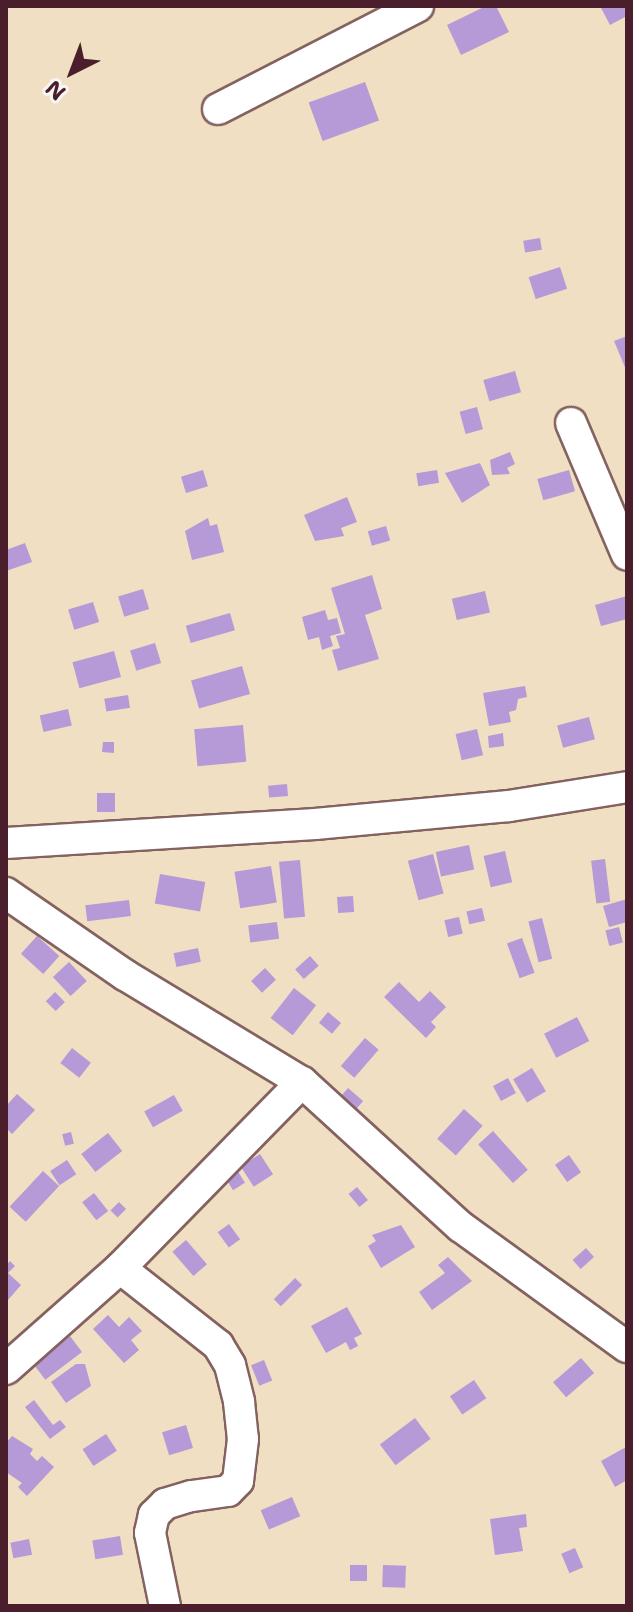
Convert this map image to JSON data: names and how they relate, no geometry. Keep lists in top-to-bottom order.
{
  "north": "bottom left"
}
